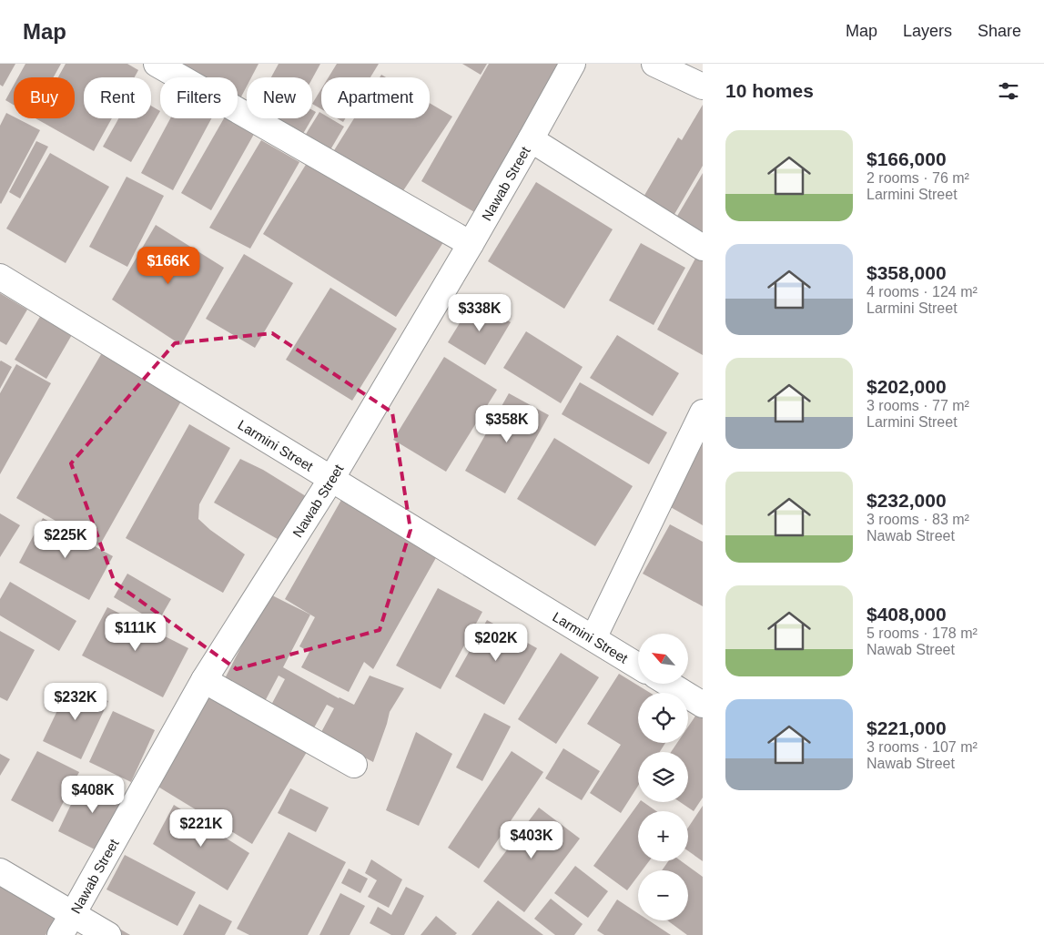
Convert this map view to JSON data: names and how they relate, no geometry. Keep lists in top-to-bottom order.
{
  "streets": {
    "street": ["Nawab Street", "Larmini Street"]
  },
  "crossings": [
    ["Nawab Street", "Larmini Street"]
  ],
  "north": "top left",
  "page": {
    "header": "Map",
    "nav": ["Map", "Layers", "Share"],
    "heading": "10 homes",
    "chip": [
      "Buy",
      "Rent",
      "Filters",
      "New",
      "Apartment"
    ],
    "list": [
      {
        "name": "$166,000",
        "note": "2 rooms · 76 m² · Larmini Street"
      },
      {
        "name": "$358,000",
        "note": "4 rooms · 124 m² · Larmini Street"
      },
      {
        "name": "$202,000",
        "note": "3 rooms · 77 m² · Larmini Street"
      },
      {
        "name": "$232,000",
        "note": "3 rooms · 83 m² · Nawab Street"
      },
      {
        "name": "$408,000",
        "note": "5 rooms · 178 m² · Nawab Street"
      },
      {
        "name": "$221,000",
        "note": "3 rooms · 107 m² · Nawab Street"
      }
    ],
    "price": [
      "$166K",
      "$338K",
      "$358K",
      "$225K",
      "$111K",
      "$202K",
      "$232K",
      "$408K",
      "$221K",
      "$403K"
    ],
    "map_buttons": ["+", "−"]
  }
}
